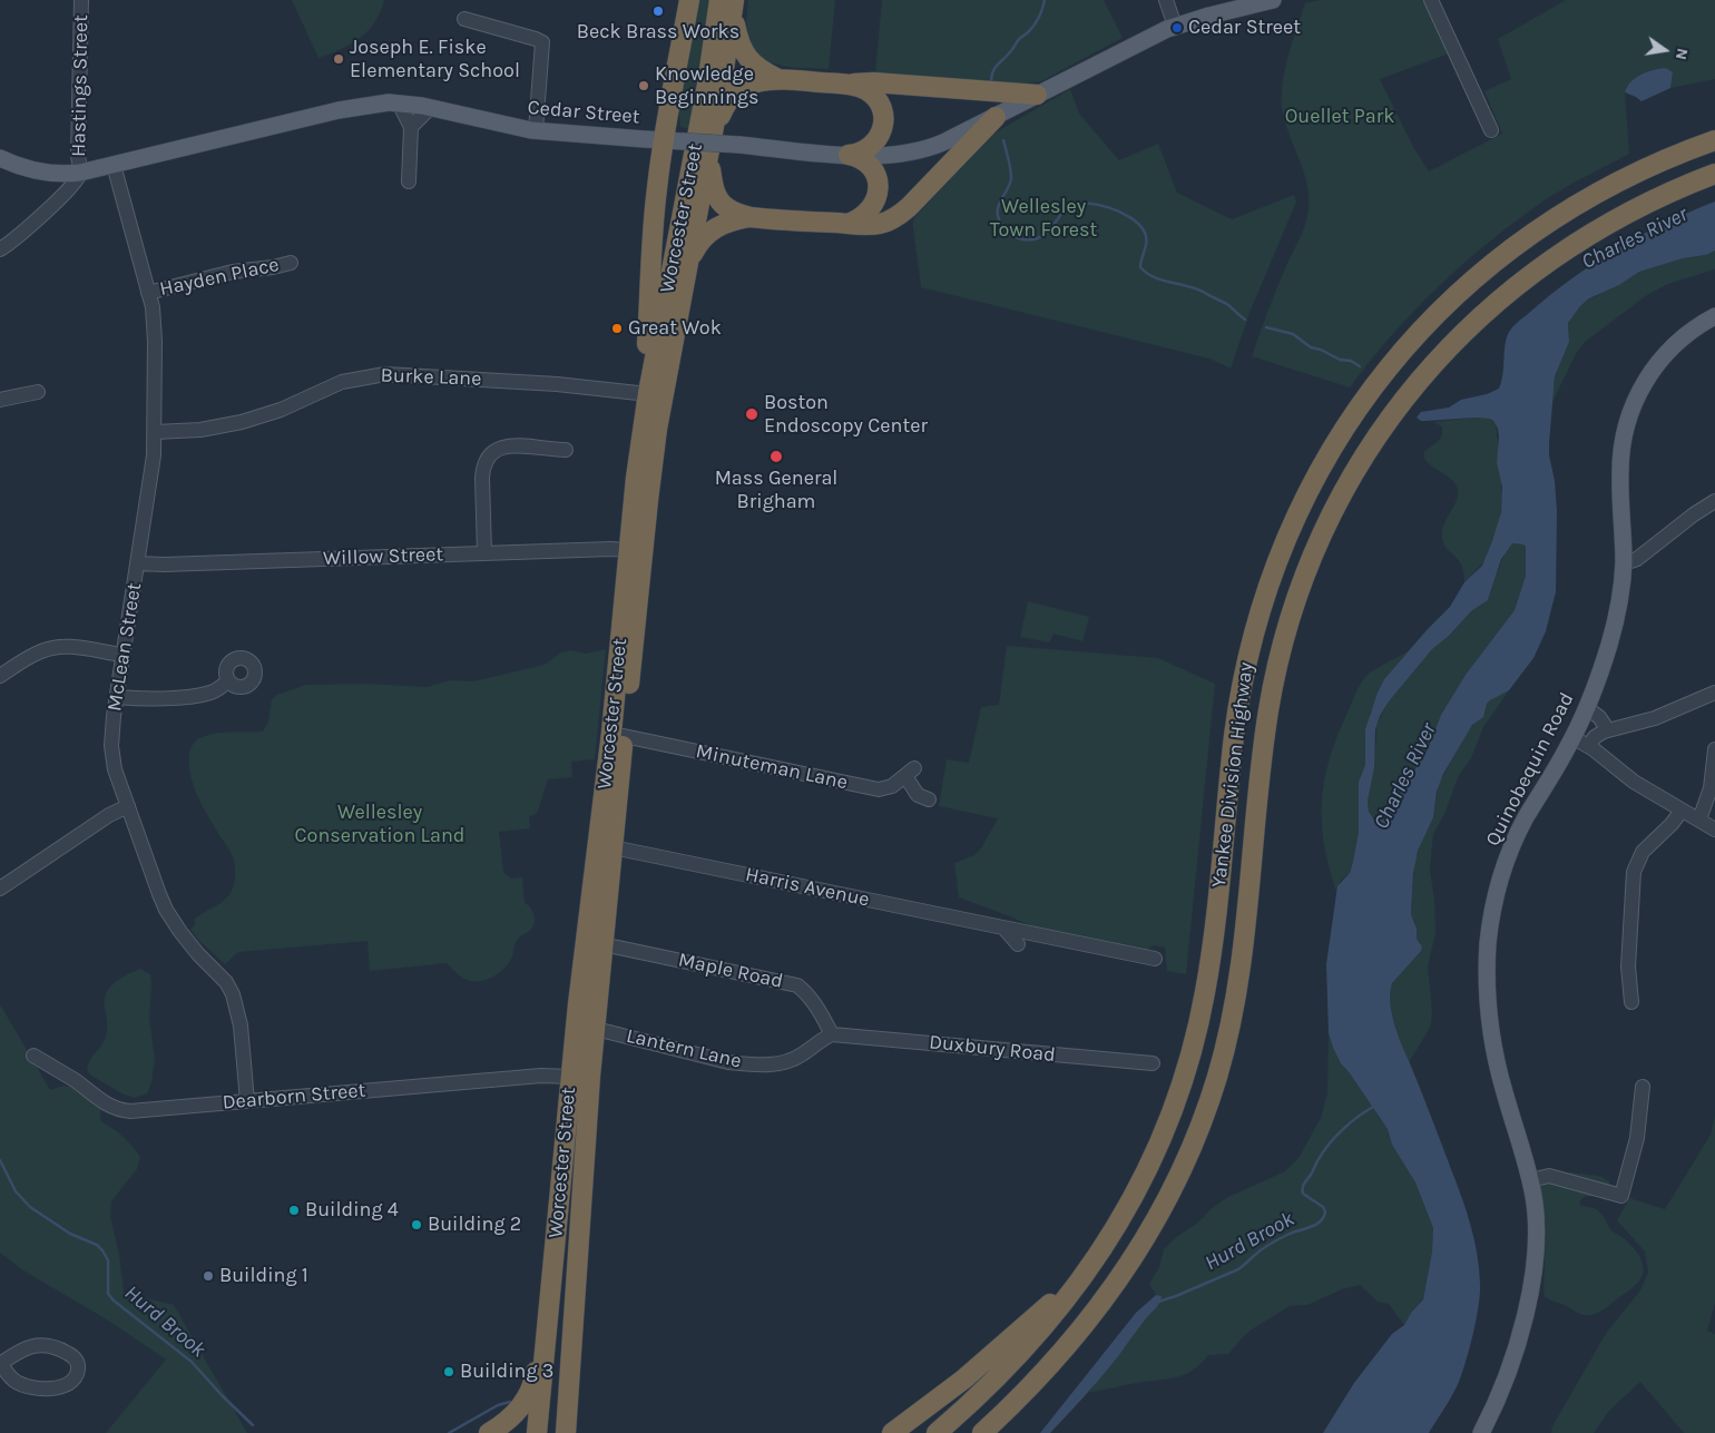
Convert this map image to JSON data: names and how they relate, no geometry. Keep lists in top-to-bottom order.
{
  "streets": {
    "highway": ["Worcester Street", "Yankee Division Highway"],
    "main road": ["Cedar Street", "Quinobequin Road"],
    "street": [
      "Hastings Street",
      "Hayden Place",
      "Burke Lane",
      "Willow Street",
      "McLean Street",
      "Minuteman Lane",
      "Harris Avenue",
      "Maple Road",
      "Lantern Lane",
      "Duxbury Road",
      "Dearborn Street"
    ]
  },
  "crossings": [
    ["Hastings Street", "Cedar Street"],
    ["Cedar Street", "McLean Street"],
    ["Worcester Street", "Burke Lane"],
    ["Worcester Street", "Willow Street"],
    ["Worcester Street", "Minuteman Lane"],
    ["Worcester Street", "Harris Avenue"],
    ["Worcester Street", "Maple Road"],
    ["Worcester Street", "Lantern Lane"],
    ["Worcester Street", "Dearborn Street"],
    ["Hayden Place", "McLean Street"],
    ["Burke Lane", "McLean Street"],
    ["Willow Street", "McLean Street"],
    ["McLean Street", "Dearborn Street"],
    ["Maple Road", "Lantern Lane"],
    ["Maple Road", "Duxbury Road"],
    ["Lantern Lane", "Duxbury Road"]
  ],
  "water": ["Charles River", "Hurd Brook"],
  "parks": ["Ouellet Park", "Wellesley Town Forest", "Wellesley Conservation Land"],
  "places": [
    "Beck Brass Works",
    "Cedar Street",
    "Joseph E. Fiske Elementary School",
    "Knowledge Beginnings",
    "Great Wok",
    "Boston Endoscopy Center",
    "Mass General Brigham",
    "Building 4",
    "Building 2",
    "Building 1",
    "Building 3"
  ],
  "north": "right"
}
